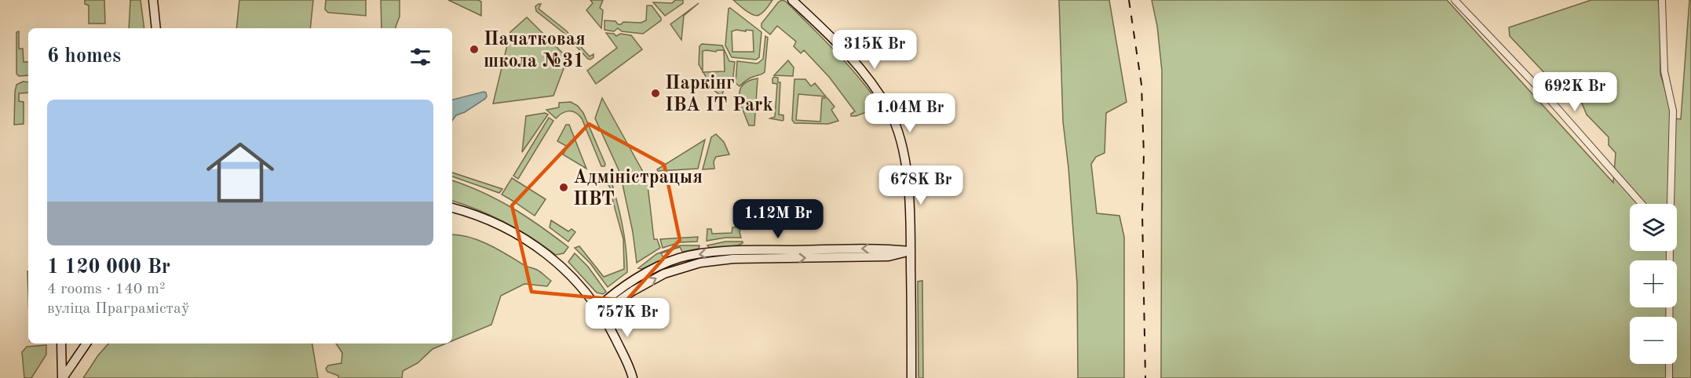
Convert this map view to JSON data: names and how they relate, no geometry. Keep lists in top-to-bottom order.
{
  "places": ["Пачатковая школа №31", "Паркінг IBA IT Park", "Адміністрацыя ПВТ"],
  "page": {
    "heading": "6 homes",
    "price": [
      "315K Br",
      "692K Br",
      "1.04M Br",
      "678K Br",
      "1.12M Br",
      "757K Br"
    ],
    "list": [
      {
        "name": "1 120 000 Br",
        "note": "4 rooms · 140 m² · вуліца Праграмістаў"
      }
    ],
    "map_buttons": ["+", "−"]
  }
}
